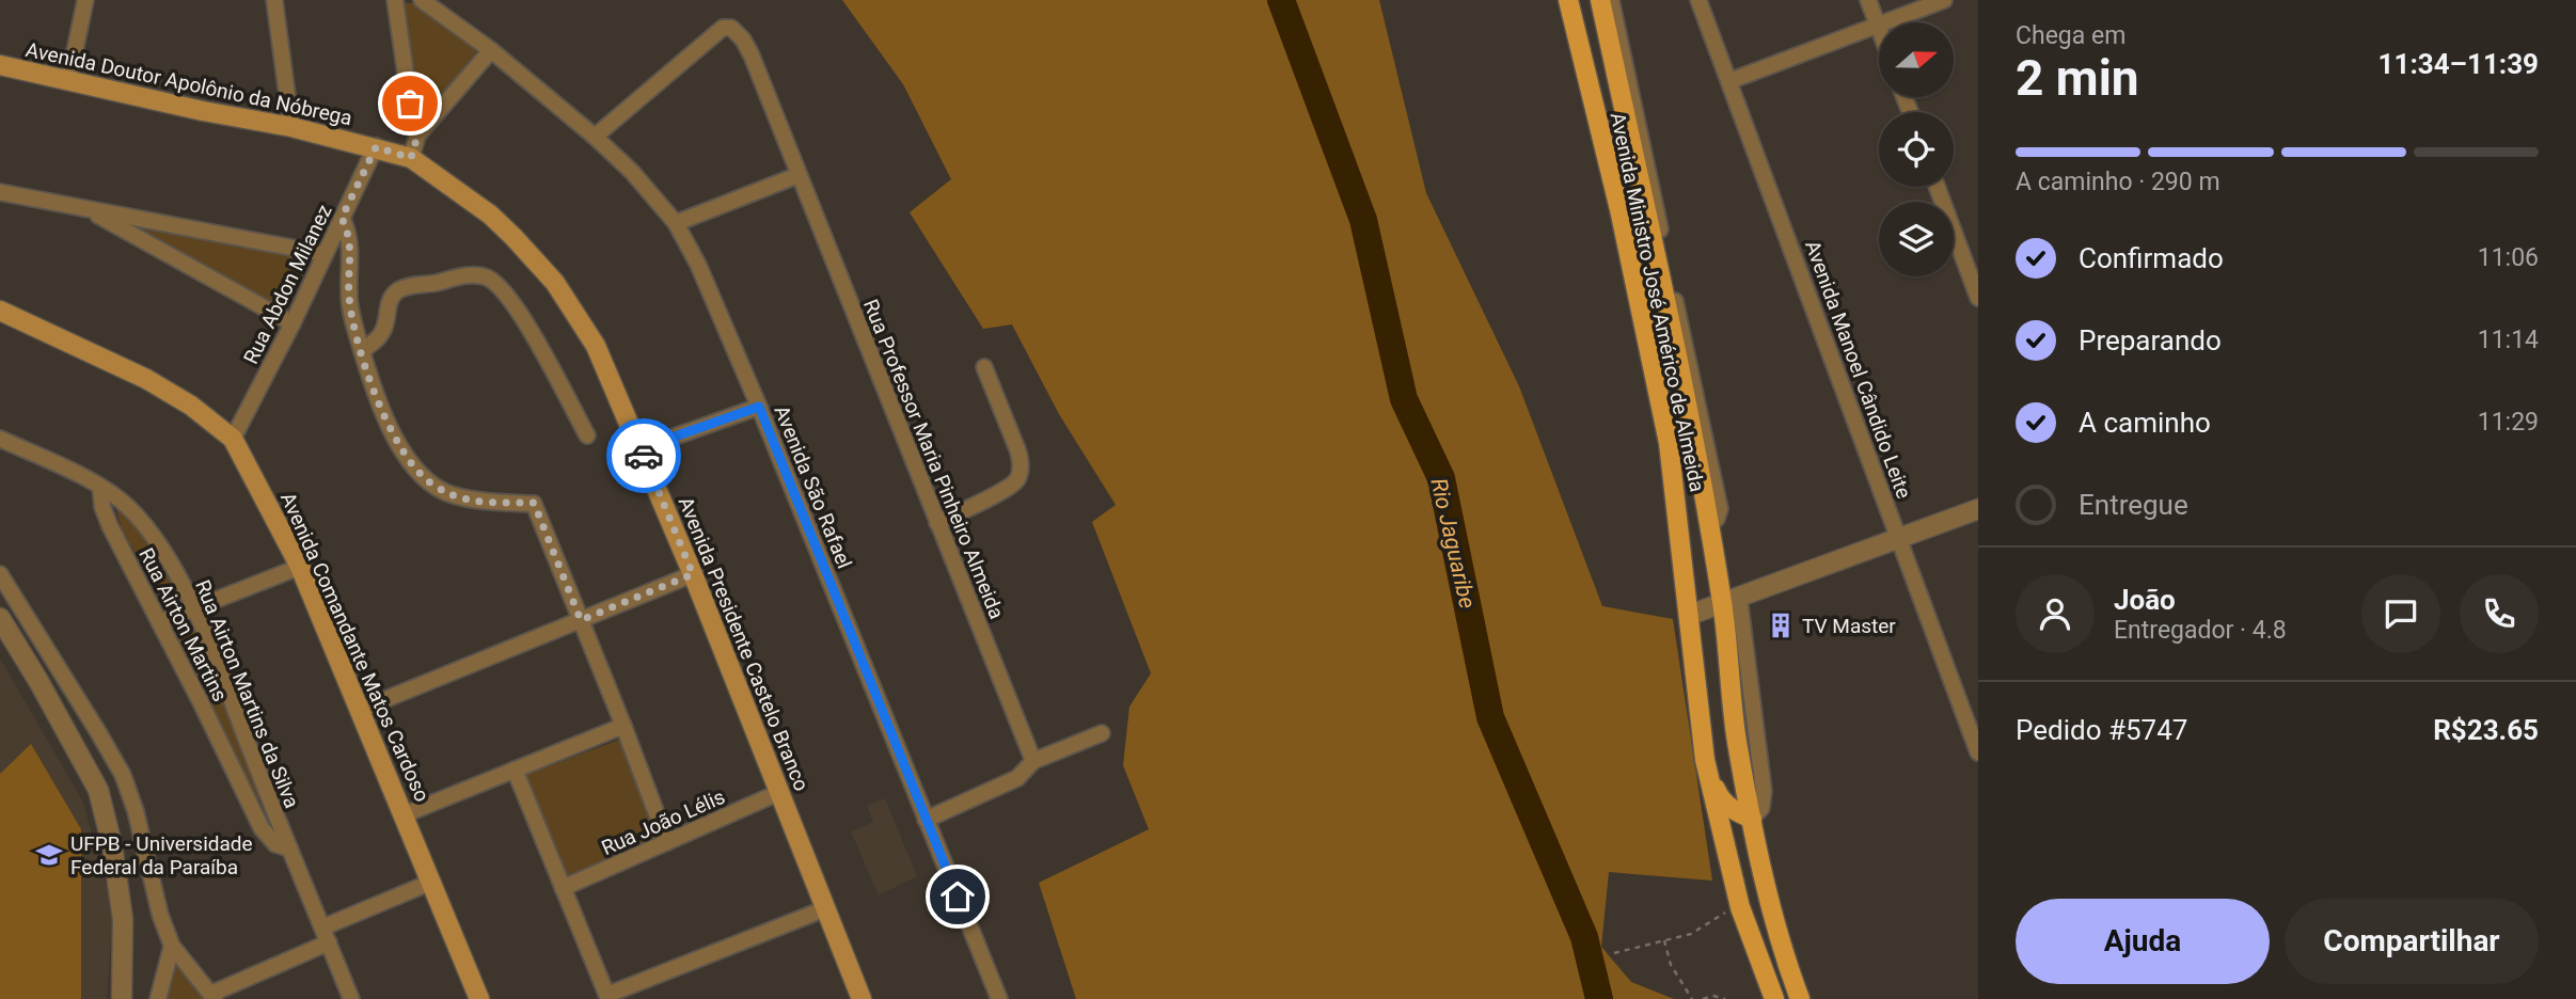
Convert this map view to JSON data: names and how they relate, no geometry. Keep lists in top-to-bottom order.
{
  "streets": {
    "main road": [
      "Avenida Doutor Apolônio da Nóbrega",
      "Avenida Ministro José Américo de Almeida",
      "Avenida Presidente Castelo Branco",
      "Avenida Comandante Matos Cardoso"
    ],
    "street": [
      "Rua Abdon Milanez",
      "Avenida Manoel Cândido Leite",
      "Rua Professor Maria Pinheiro Almeida",
      "Avenida São Rafael",
      "Rua Airton Martins",
      "Rua Airton Martins da Silva",
      "Rua João Lélis"
    ]
  },
  "crossings": [
    ["Avenida Doutor Apolônio da Nóbrega", "Rua Abdon Milanez"],
    ["Avenida Doutor Apolônio da Nóbrega", "Avenida Presidente Castelo Branco"],
    ["Rua Abdon Milanez", "Avenida Comandante Matos Cardoso"],
    ["Rua Professor Maria Pinheiro Almeida", "Avenida São Rafael"],
    ["Rua Airton Martins", "Rua Airton Martins da Silva"],
    ["Avenida Presidente Castelo Branco", "Rua João Lélis"]
  ],
  "water": ["Rio Jaguaribe"],
  "places": {
    "building": ["TV Master"],
    "school or university": ["UFPB - Universidade Federal da Paraíba"]
  },
  "north": "right",
  "page": {
    "heading": ["2 min", "Chega em", "11:34–11:39"],
    "panel": [
      "João",
      "Entregador · 4.8",
      "Pedido #5747",
      "R$23.65"
    ],
    "bar": "A caminho · 290 m",
    "list": [
      ["Confirmado", "11:06"],
      ["Preparando", "11:14"],
      ["A caminho", "11:29"],
      "Entregue"
    ],
    "buttons": ["Ajuda", "Compartilhar"]
  }
}
